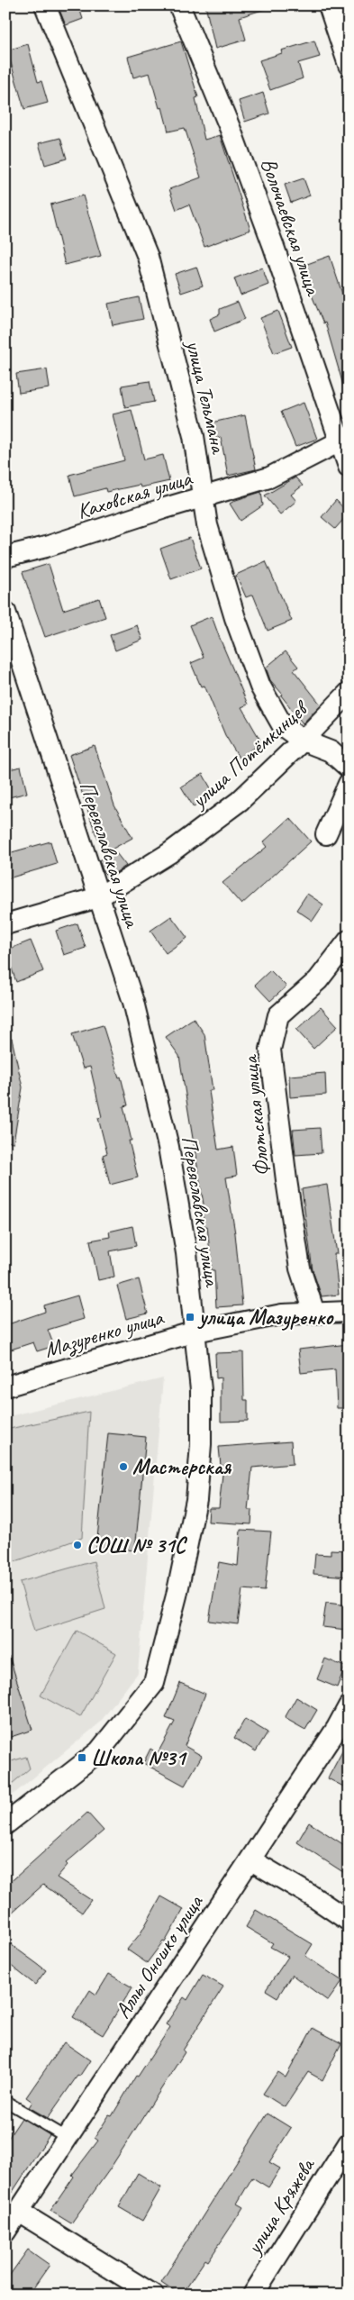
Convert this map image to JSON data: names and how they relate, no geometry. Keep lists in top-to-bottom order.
{
  "streets": {
    "street": [
      "Волочаевская улица",
      "улица Тельмана",
      "Каховская улица",
      "улица Потёмкинцев",
      "Переяславская улица",
      "Флотская улица",
      "Мазуренко улица",
      "Аллы Оношко улица",
      "улица Кряжева"
    ]
  },
  "crossings": [
    ["Волочаевская улица", "Каховская улица"],
    ["улица Тельмана", "Каховская улица"],
    ["улица Тельмана", "улица Потёмкинцев"],
    ["улица Потёмкинцев", "Переяславская улица"],
    ["Переяславская улица", "Мазуренко улица"],
    ["Флотская улица", "Мазуренко улица"]
  ],
  "places": {
    "transit": ["улица Мазуренко", "Школа №31"],
    "other": ["Мастерская", "СОШ № 31С"]
  }
}
